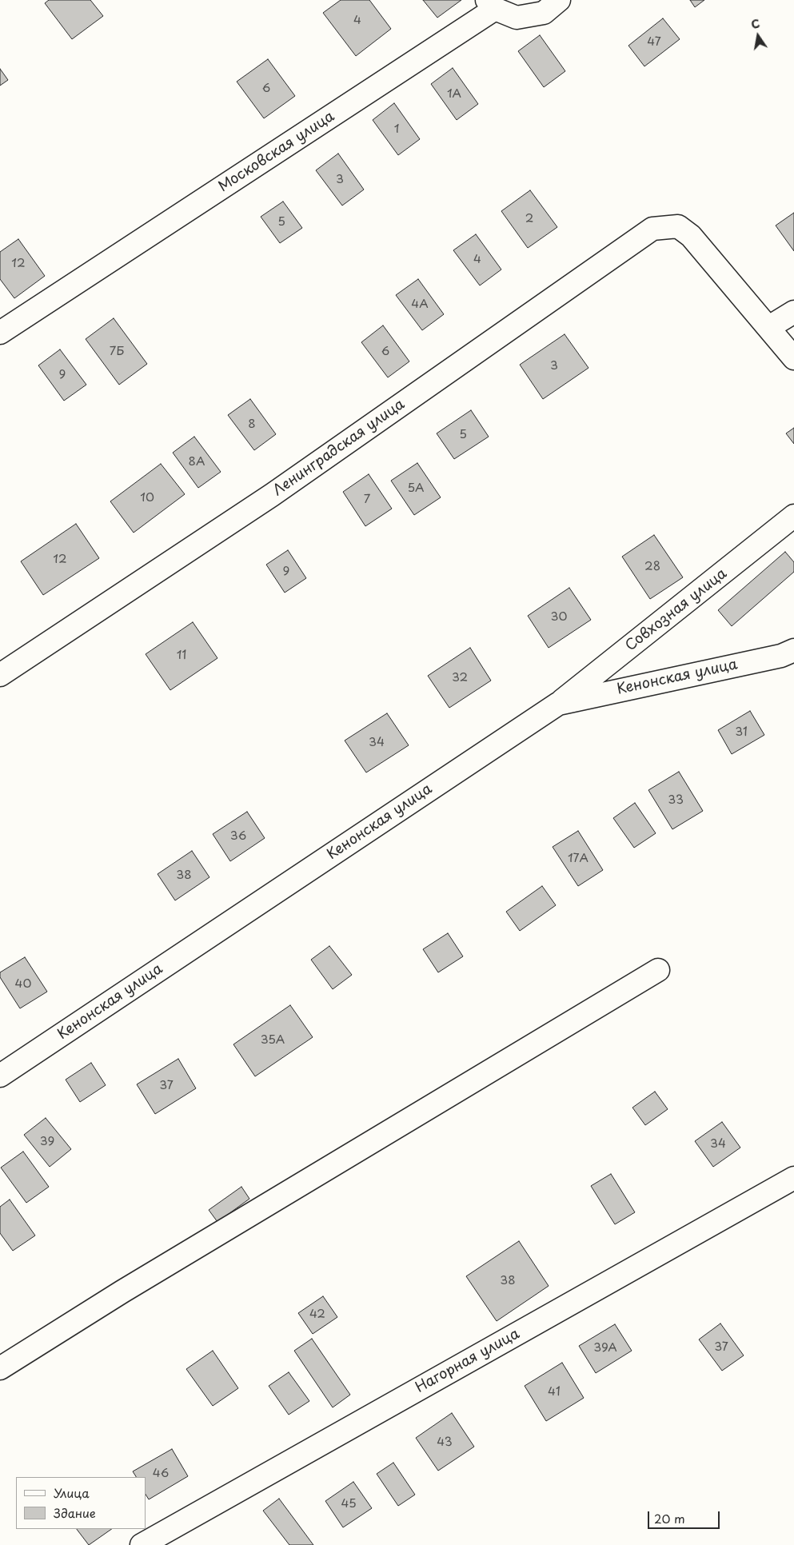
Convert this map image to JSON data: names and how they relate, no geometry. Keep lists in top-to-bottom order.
{
  "streets": {
    "street": [
      "Московская улица",
      "Ленинградская улица",
      "Совхозная улица",
      "Кенонская улица",
      "Нагорная улица"
    ]
  },
  "crossings": [
    ["Совхозная улица", "Кенонская улица"]
  ],
  "house_numbers": [
    "4",
    "47",
    "6",
    "1А",
    "1",
    "3",
    "2",
    "5",
    "4",
    "12",
    "4А",
    "7Б",
    "6",
    "3",
    "9",
    "8",
    "5",
    "8А",
    "5А",
    "10",
    "7",
    "12",
    "28",
    "9",
    "30",
    "11",
    "32",
    "31",
    "34",
    "33",
    "36",
    "17А",
    "38",
    "40",
    "35А",
    "37",
    "39",
    "34",
    "38",
    "42",
    "37",
    "39А",
    "41",
    "43",
    "46",
    "45"
  ],
  "legend": ["Улица", "Здание"],
  "scale_bar": "20 m",
  "north": "top"
}
